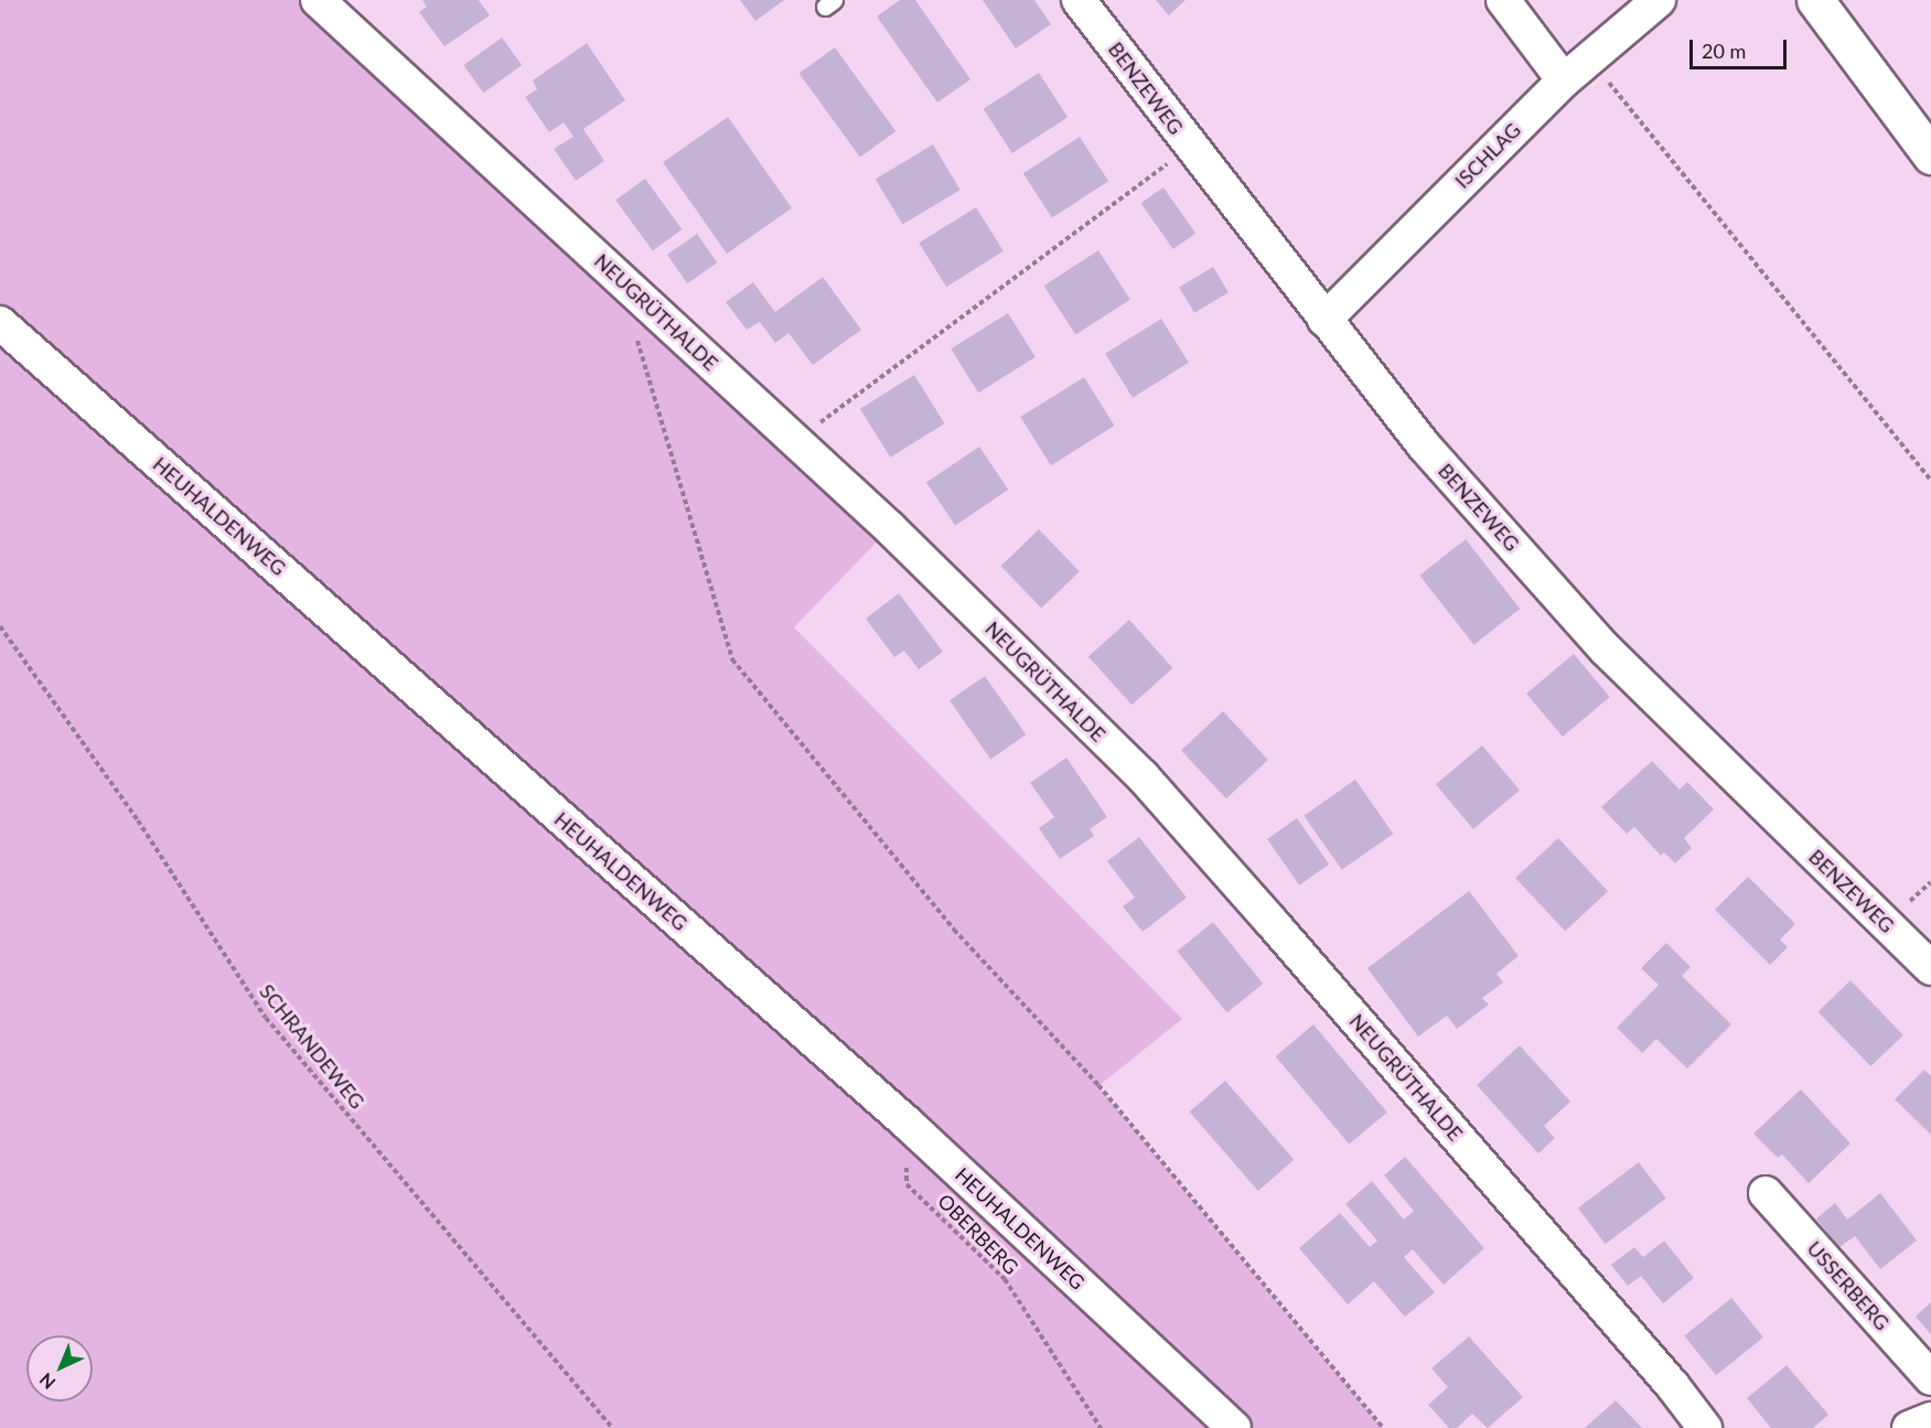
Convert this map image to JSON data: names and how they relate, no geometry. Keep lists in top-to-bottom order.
{
  "streets": {
    "street": [
      "BENZEWEG",
      "ISCHLAG",
      "NEUGRÜTHALDE",
      "HEUHALDENWEG",
      "USSERBERG"
    ],
    "path": ["SCHRANDEWEG", "OBERBERG"]
  },
  "crossings": [
    ["BENZEWEG", "ISCHLAG"],
    ["HEUHALDENWEG", "OBERBERG"]
  ],
  "scale_bar": "20 m",
  "north": "bottom left"
}
